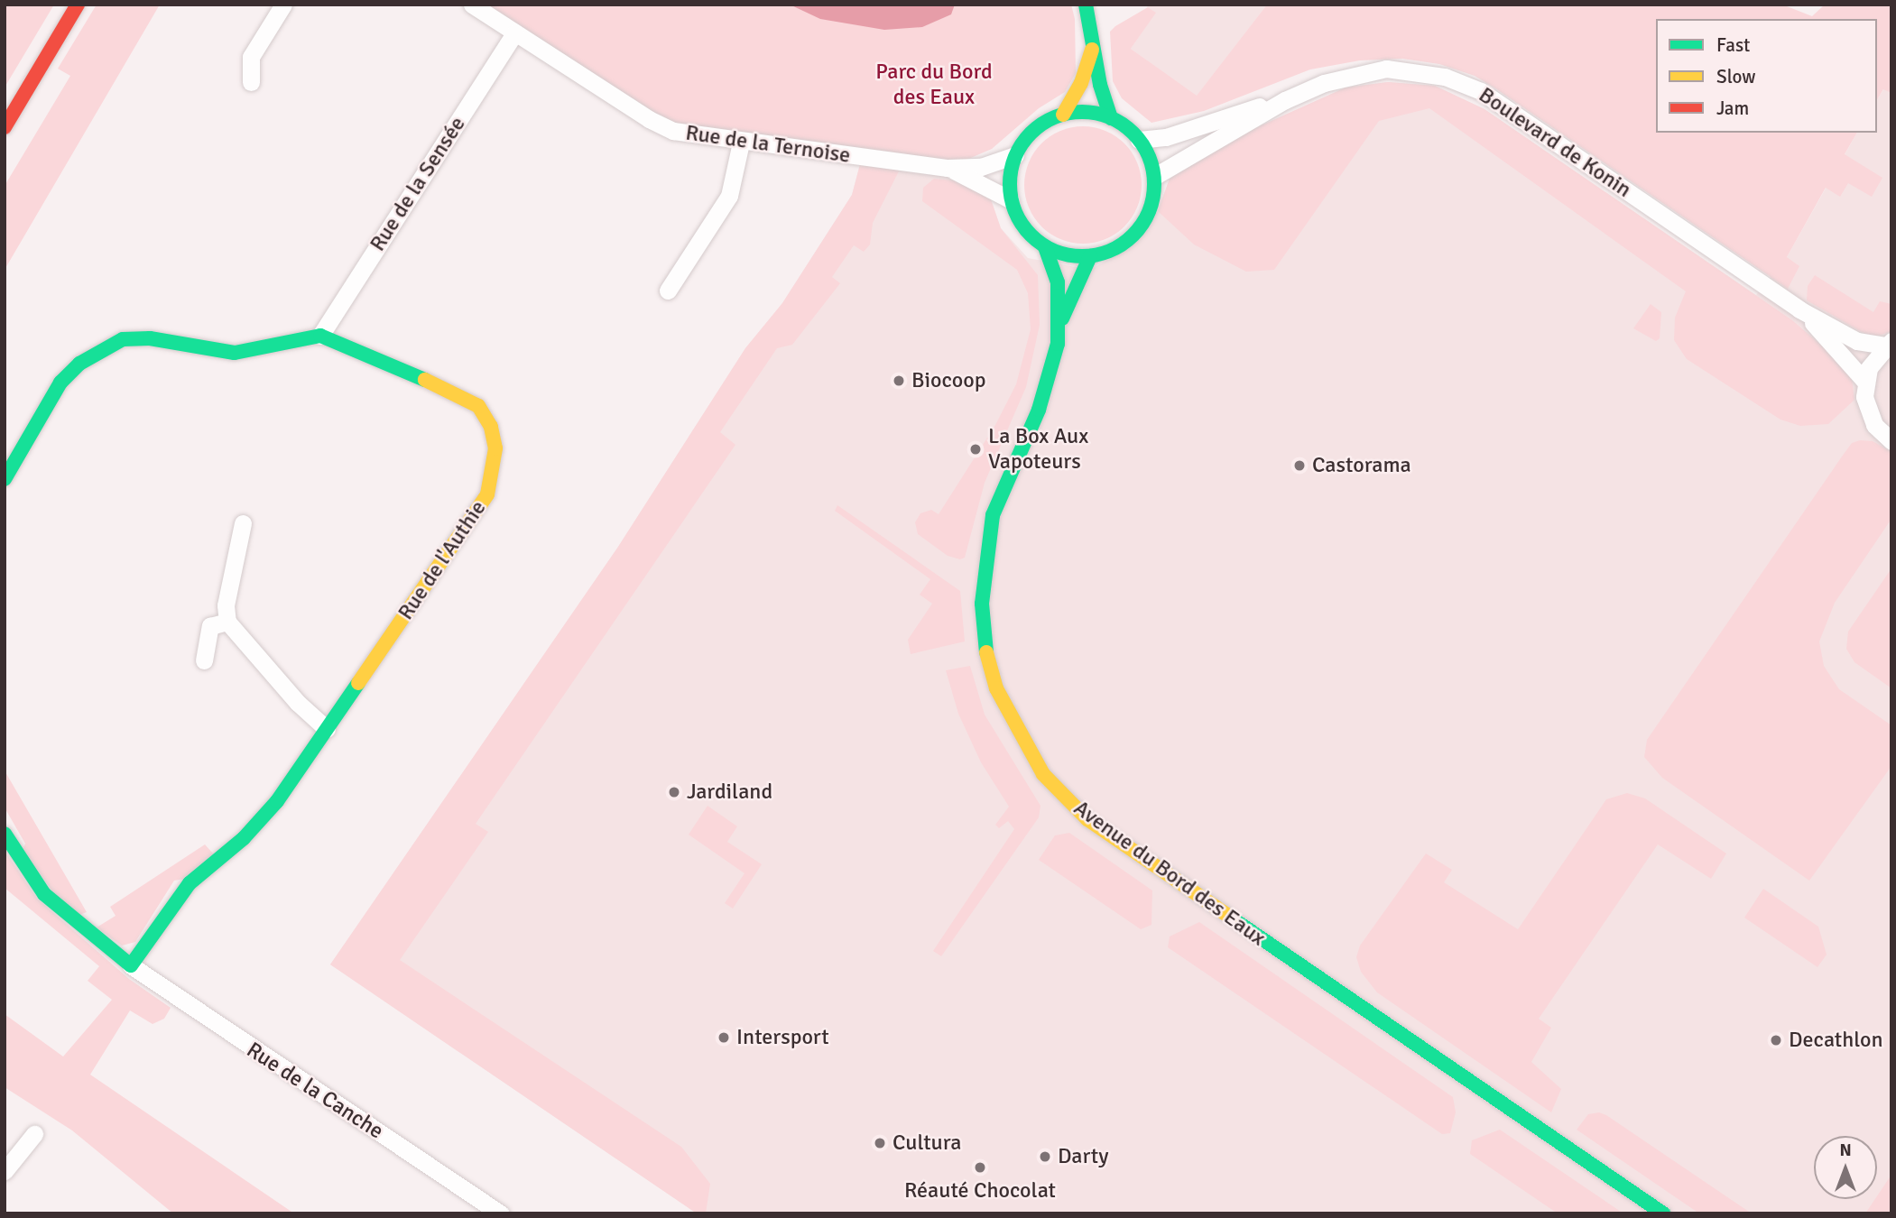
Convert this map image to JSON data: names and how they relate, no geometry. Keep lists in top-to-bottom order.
{
  "streets": {
    "street": [
      "Boulevard de Konin",
      "Rue de la Ternoise",
      "Rue de la Sensée",
      "Rue de l'Authie",
      "Avenue du Bord des Eaux",
      "Rue de la Canche"
    ]
  },
  "crossings": [
    ["Boulevard de Konin", "Rue de la Ternoise"],
    ["Boulevard de Konin", "Avenue du Bord des Eaux"],
    ["Rue de la Ternoise", "Rue de la Sensée"],
    ["Rue de la Ternoise", "Avenue du Bord des Eaux"],
    ["Rue de la Sensée", "Rue de l'Authie"],
    ["Rue de l'Authie", "Rue de la Canche"]
  ],
  "parks": ["Parc du Bord des Eaux"],
  "places": [
    "Biocoop",
    "La Box Aux Vapoteurs",
    "Castorama",
    "Jardiland",
    "Intersport",
    "Decathlon",
    "Cultura",
    "Darty",
    "Réauté Chocolat"
  ],
  "legend": ["Fast", "Slow", "Jam"],
  "north": "top"
}
